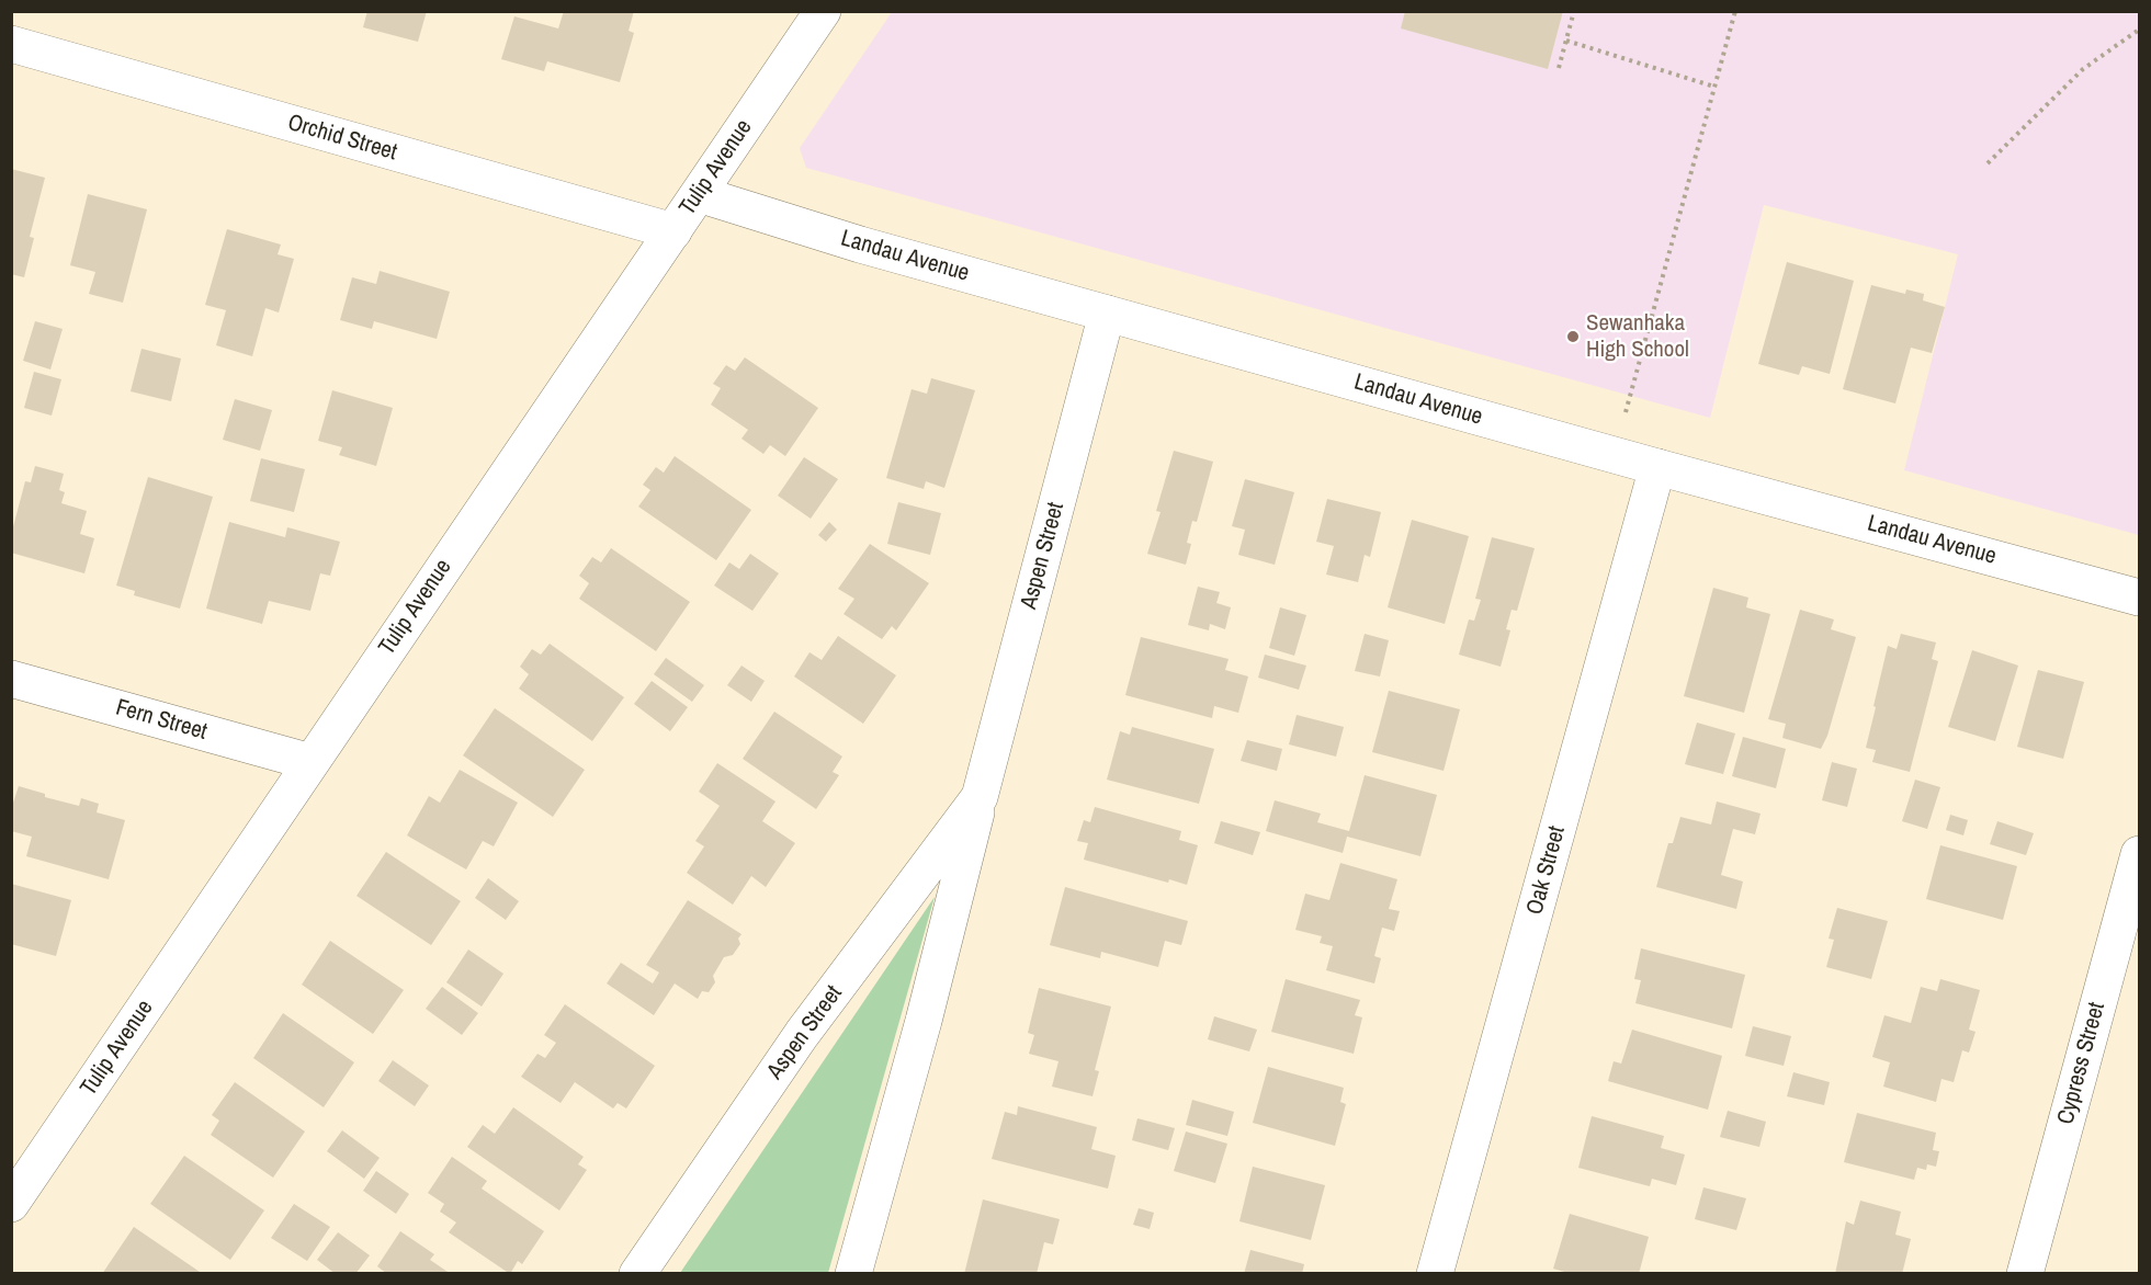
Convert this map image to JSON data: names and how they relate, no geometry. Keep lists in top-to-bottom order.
{
  "streets": {
    "street": [
      "Orchid Street",
      "Tulip Avenue",
      "Landau Avenue",
      "Aspen Street",
      "Fern Street",
      "Oak Street",
      "Cypress Street"
    ]
  },
  "crossings": [
    ["Orchid Street", "Tulip Avenue"],
    ["Tulip Avenue", "Landau Avenue"],
    ["Tulip Avenue", "Fern Street"],
    ["Landau Avenue", "Aspen Street"],
    ["Landau Avenue", "Oak Street"]
  ],
  "places": ["Sewanhaka High School"]
}
